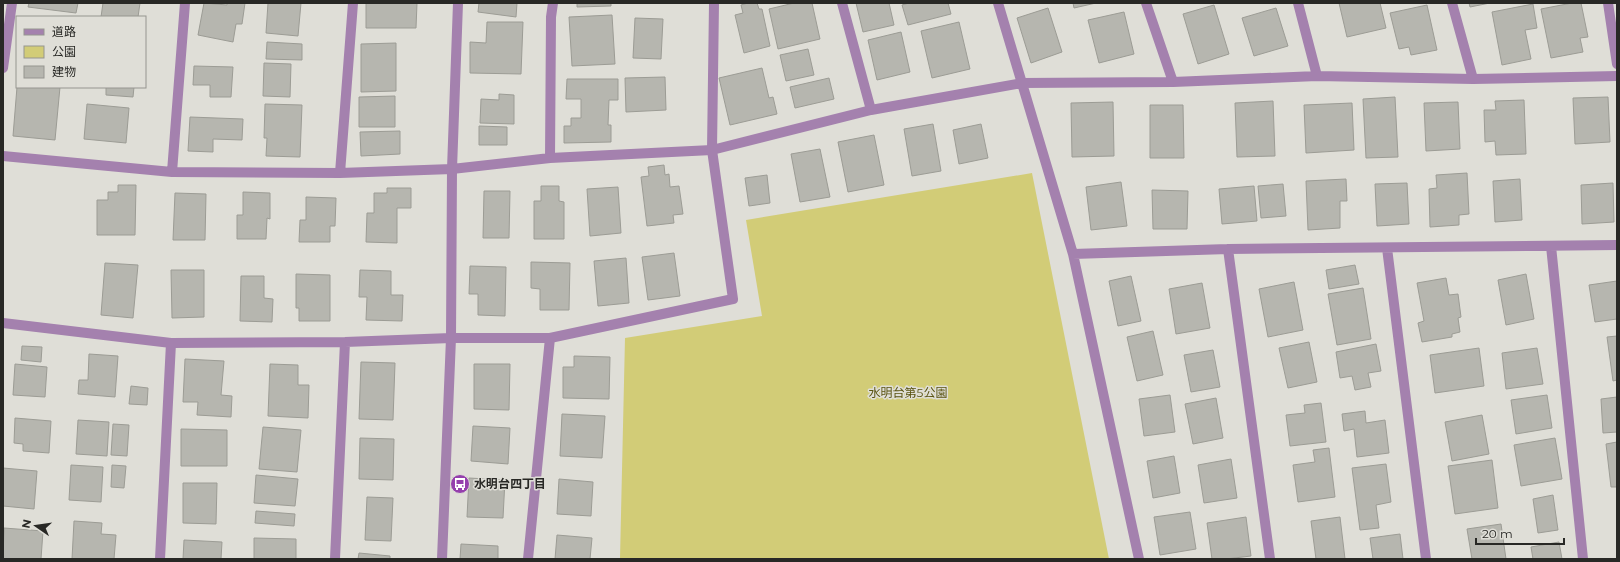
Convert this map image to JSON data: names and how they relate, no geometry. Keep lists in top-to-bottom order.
{
  "parks": ["水明台第5公園"],
  "places": {
    "bus stop": ["水明台四丁目"]
  },
  "legend": ["道路", "公園", "建物"],
  "scale_bar": "20 m",
  "north": "left"
}
